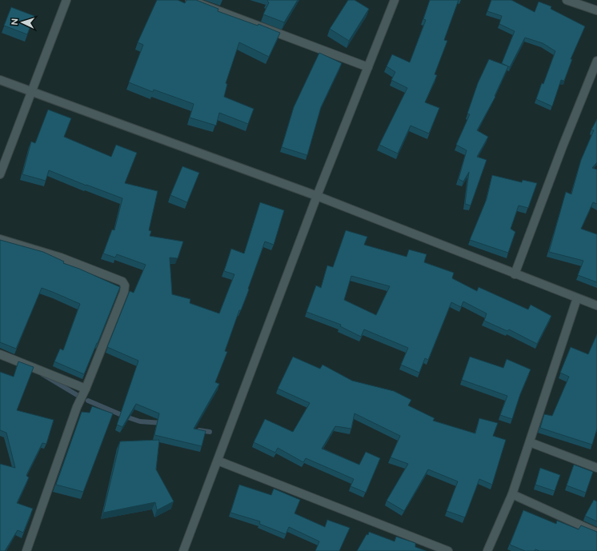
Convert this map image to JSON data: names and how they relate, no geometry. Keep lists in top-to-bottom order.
{
  "north": "left"
}
